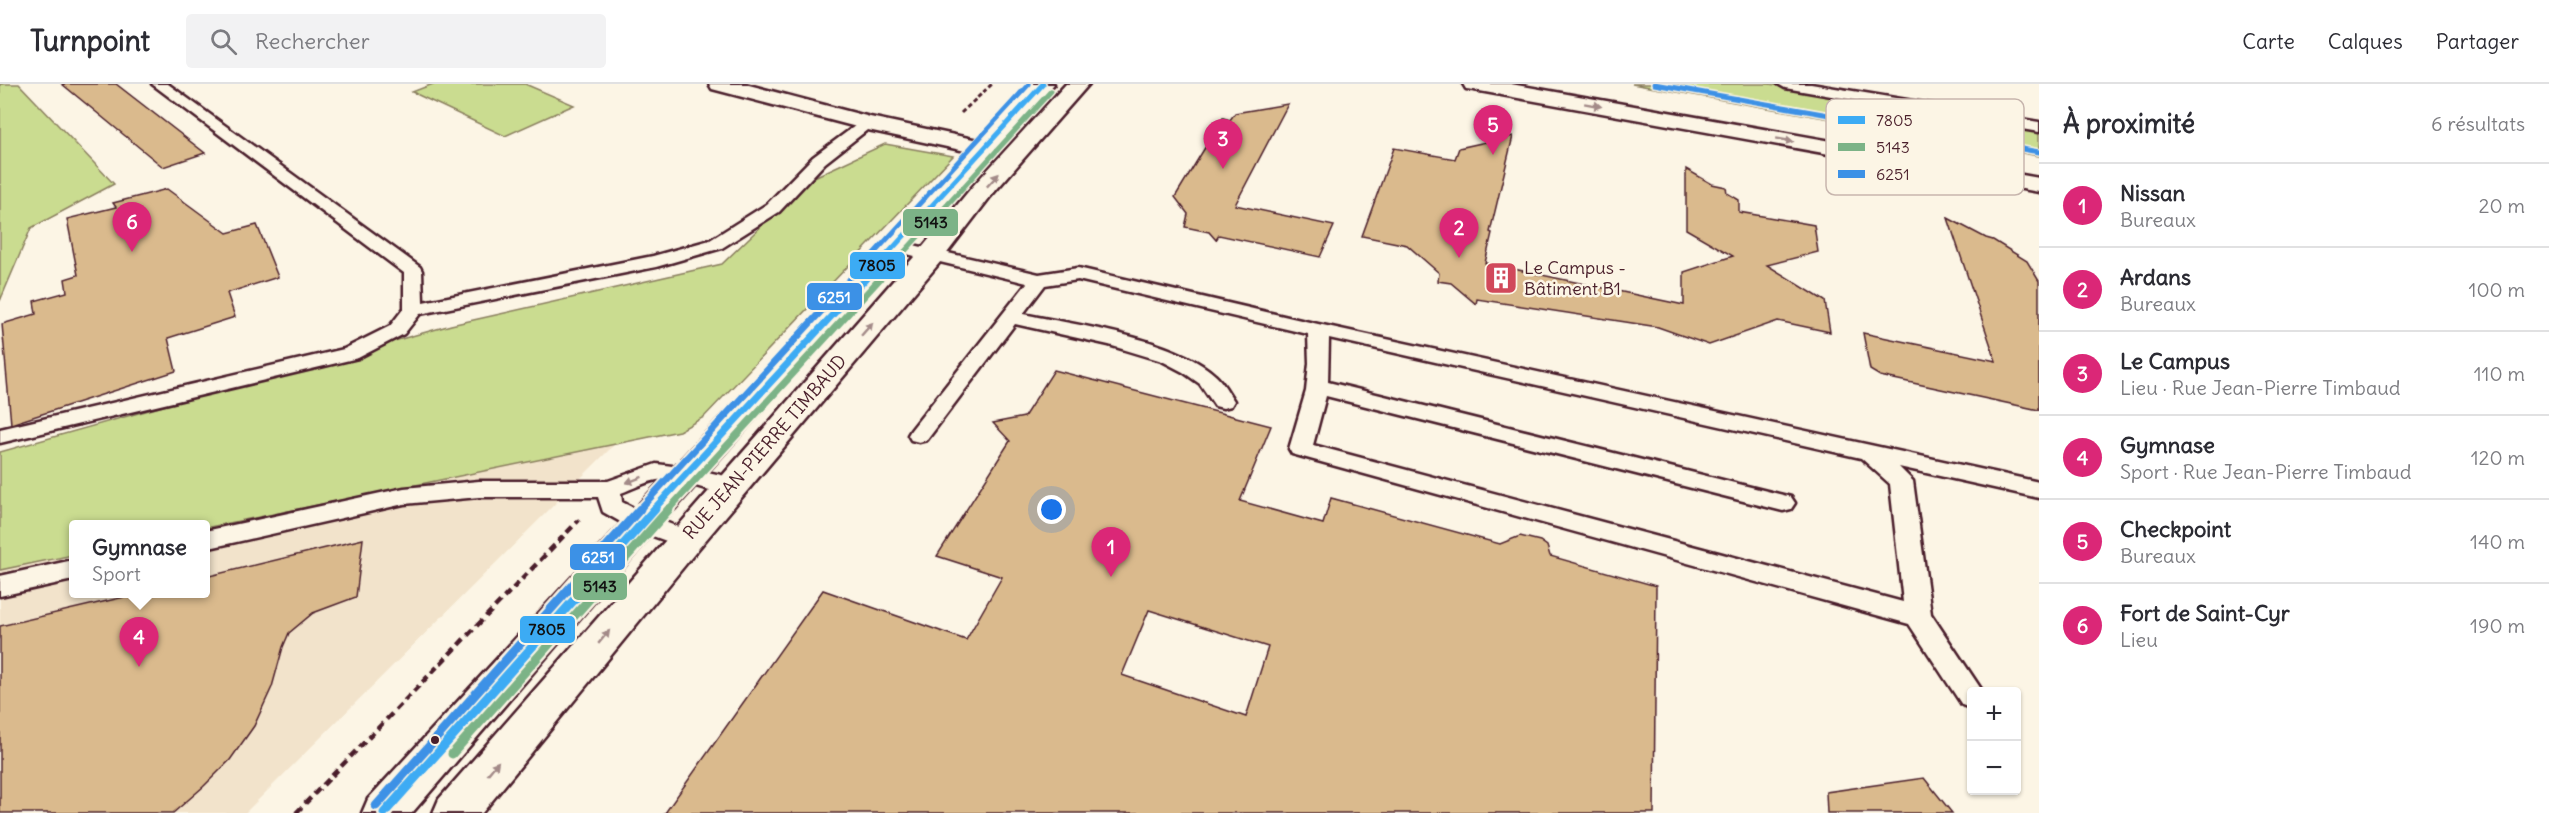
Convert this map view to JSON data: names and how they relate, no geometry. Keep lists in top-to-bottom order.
{
  "streets": {
    "main road": ["RUE JEAN-PIERRE TIMBAUD"]
  },
  "places": {
    "building": ["Le Campus - Bâtiment B1"]
  },
  "lines": ["transit line 7805", "transit line 6251", "transit line 5143"],
  "legend": ["7805", "5143", "6251"],
  "page": {
    "header": "Turnpoint",
    "search": "Rechercher",
    "nav": ["Carte", "Calques", "Partager"],
    "heading": ["À proximité", "6 résultats"],
    "pins": [
      "5",
      "3",
      "6",
      "2",
      "1",
      "4"
    ],
    "list": [
      {
        "mark": "1",
        "name": "Nissan",
        "note": "Bureaux",
        "value": "20 m"
      },
      {
        "mark": "2",
        "name": "Ardans",
        "note": "Bureaux",
        "value": "100 m"
      },
      {
        "mark": "3",
        "name": "Le Campus",
        "note": "Lieu · Rue Jean-Pierre Timbaud",
        "value": "110 m"
      },
      {
        "mark": "4",
        "name": "Gymnase",
        "note": "Sport · Rue Jean-Pierre Timbaud",
        "value": "120 m"
      },
      {
        "mark": "5",
        "name": "Checkpoint",
        "note": "Bureaux",
        "value": "140 m"
      },
      {
        "mark": "6",
        "name": "Fort de Saint-Cyr",
        "note": "Lieu",
        "value": "190 m"
      }
    ],
    "popup": ["Gymnase", "Sport"],
    "map_buttons": ["+", "−"]
  }
}
